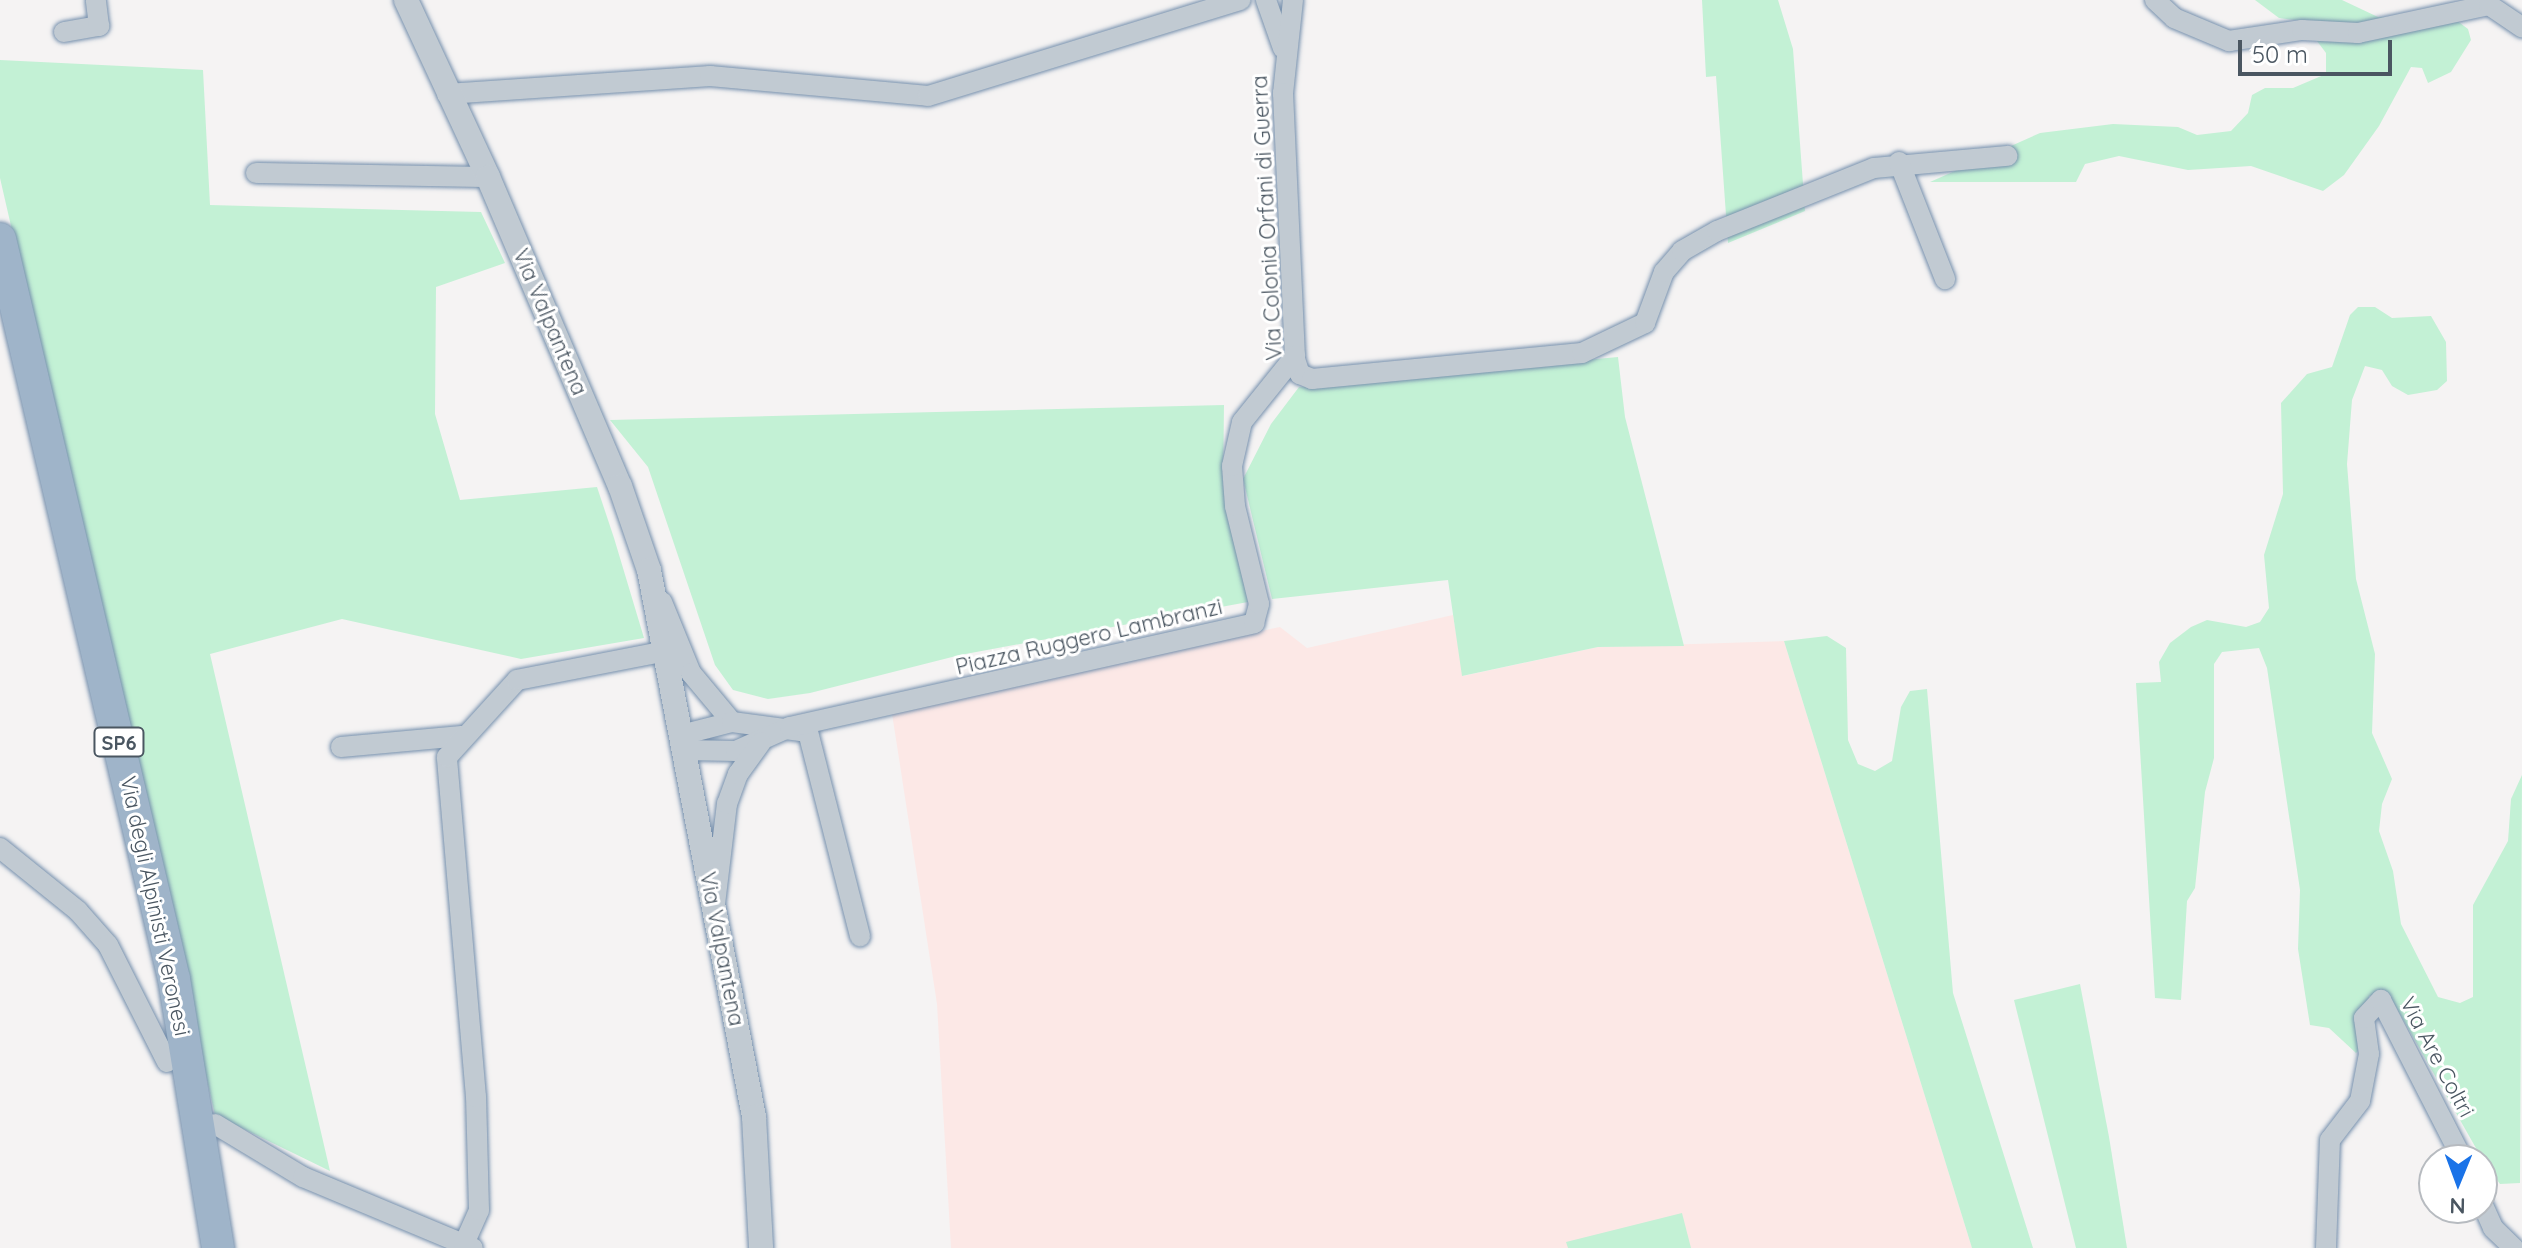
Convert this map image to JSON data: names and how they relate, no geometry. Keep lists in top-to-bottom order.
{
  "streets": {
    "highway": ["SP6", "Via degli Alpinisti Veronesi"],
    "street": [
      "Via Colonia Orfani di Guerra",
      "Via Valpantena",
      "Piazza Ruggero Lambranzi",
      "Via Are Coltri"
    ]
  },
  "crossings": [
    ["Via Colonia Orfani di Guerra", "Piazza Ruggero Lambranzi"],
    ["Via Valpantena", "Piazza Ruggero Lambranzi"]
  ],
  "scale_bar": "50 m",
  "north": "bottom"
}
